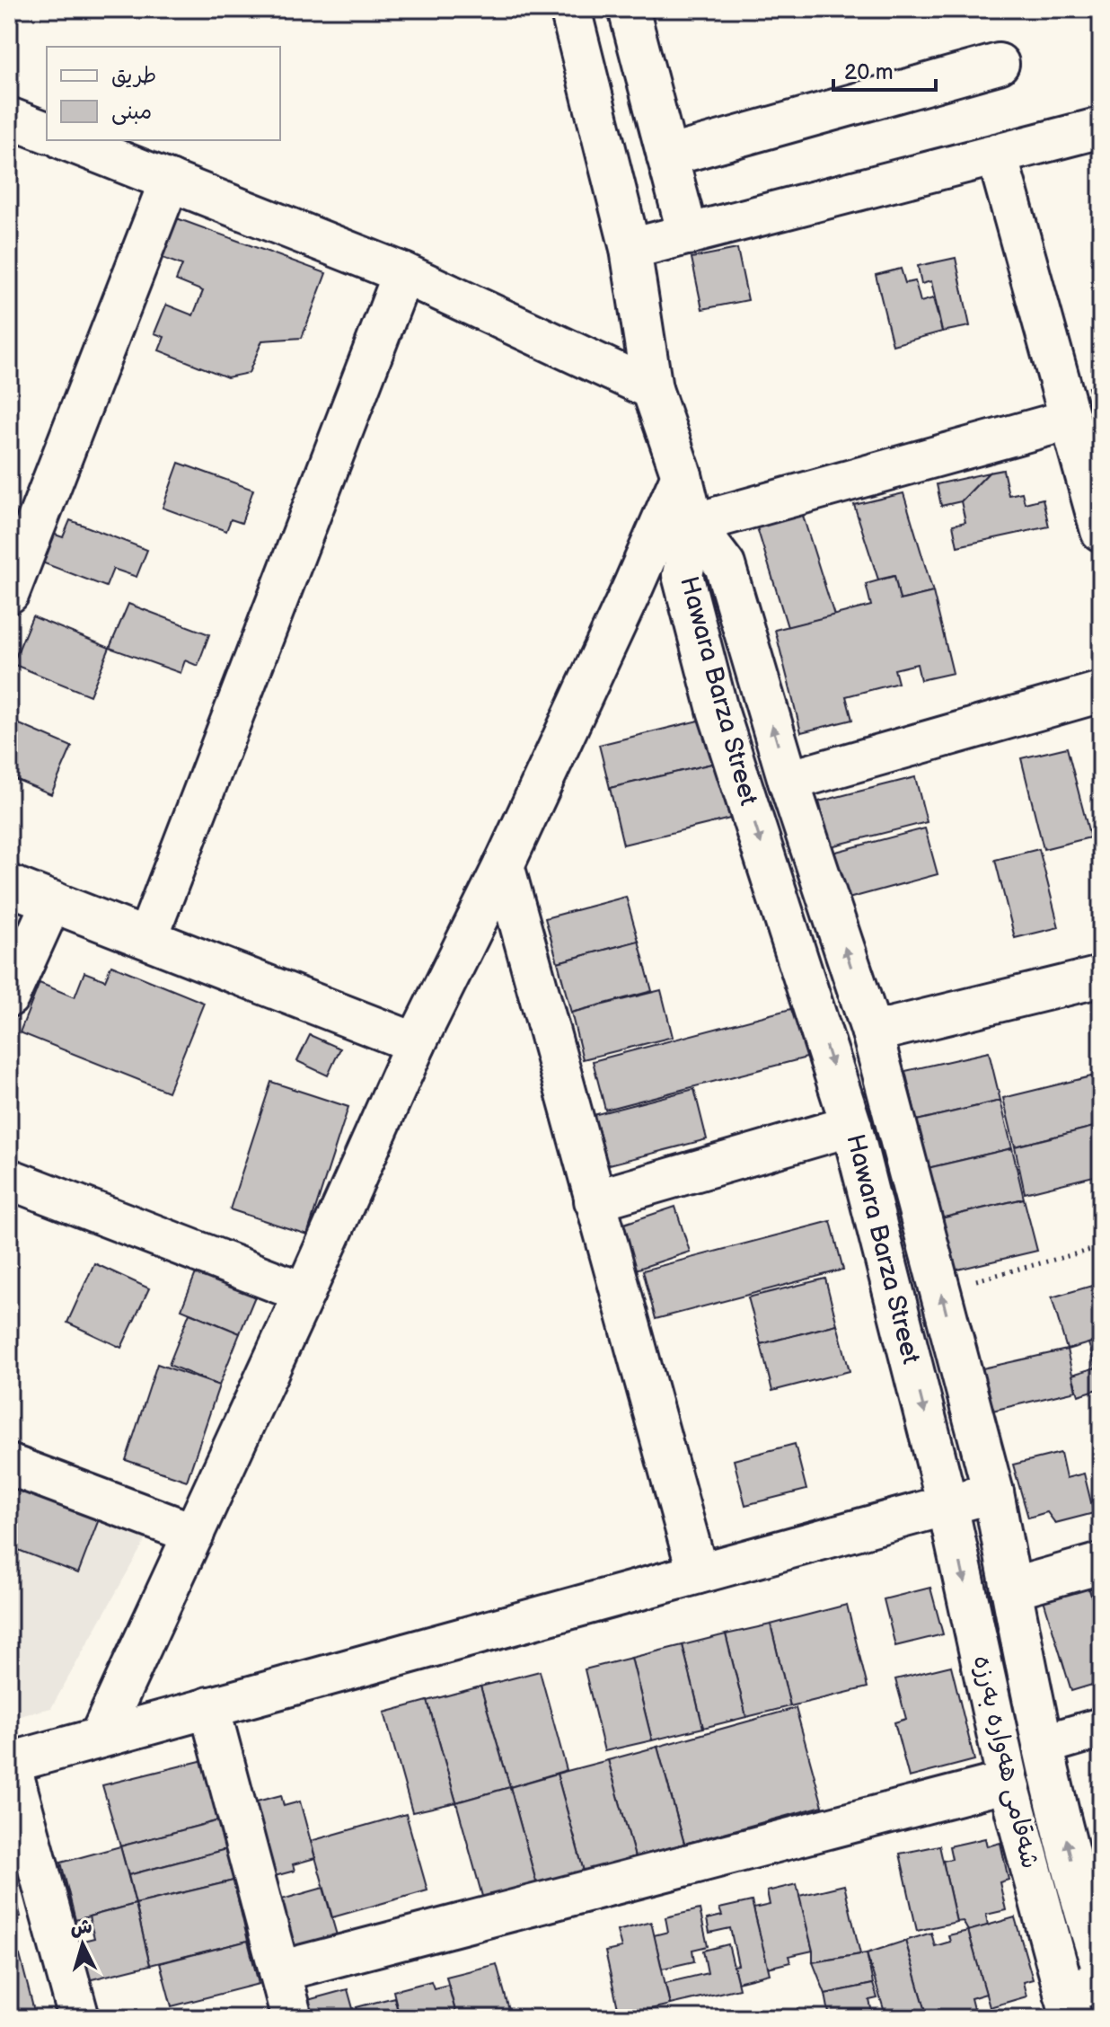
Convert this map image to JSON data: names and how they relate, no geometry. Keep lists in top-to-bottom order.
{
  "streets": {
    "street": ["Hawara Barza Street", "شەقامی هەوارە بەرزە"]
  },
  "crossings": [
    ["Hawara Barza Street", "شەقامی هەوارە بەرزە"]
  ],
  "legend": ["طريق", "مبنى"],
  "scale_bar": "20 m",
  "north": "top"
}
